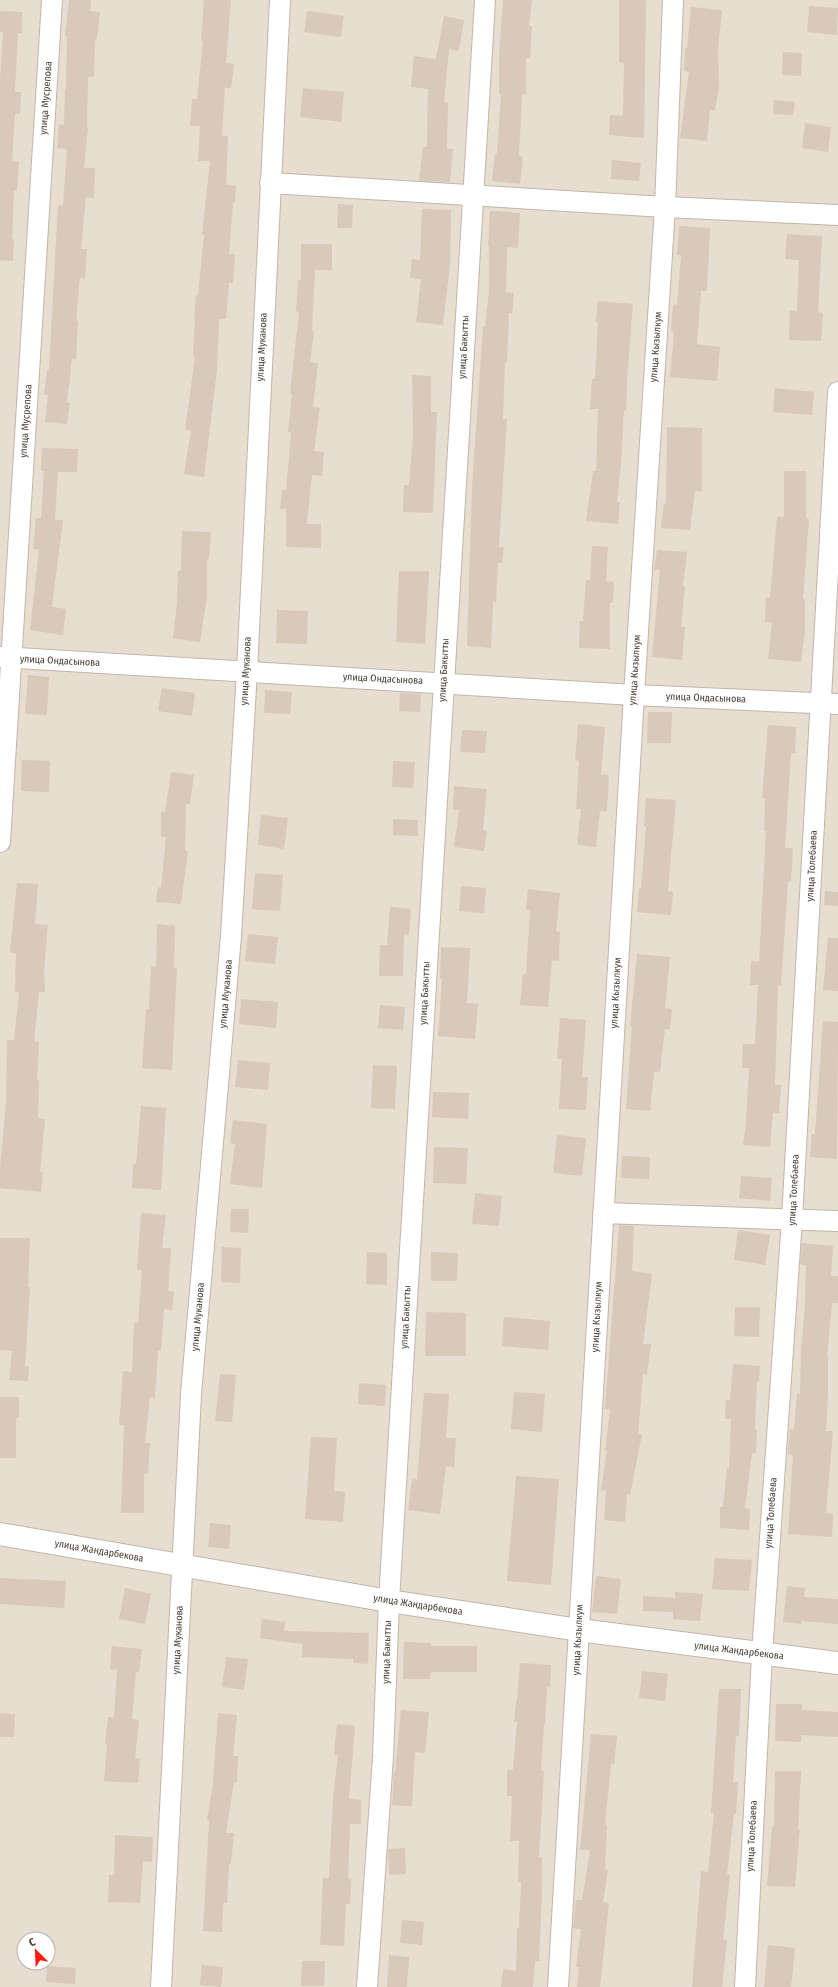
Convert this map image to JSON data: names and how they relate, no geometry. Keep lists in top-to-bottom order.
{
  "streets": {
    "street": [
      "улица Мусрепова",
      "улица Муканова",
      "улица Бакытты",
      "улица Кызылкум",
      "улица Ондасынова",
      "улица Толебаева",
      "улица Жандарбекова"
    ]
  },
  "crossings": [
    ["улица Мусрепова", "улица Ондасынова"],
    ["улица Муканова", "улица Ондасынова"],
    ["улица Муканова", "улица Жандарбекова"],
    ["улица Бакытты", "улица Ондасынова"],
    ["улица Бакытты", "улица Жандарбекова"],
    ["улица Кызылкум", "улица Ондасынова"],
    ["улица Кызылкум", "улица Жандарбекова"],
    ["улица Ондасынова", "улица Толебаева"],
    ["улица Толебаева", "улица Жандарбекова"]
  ],
  "north": "top left"
}
